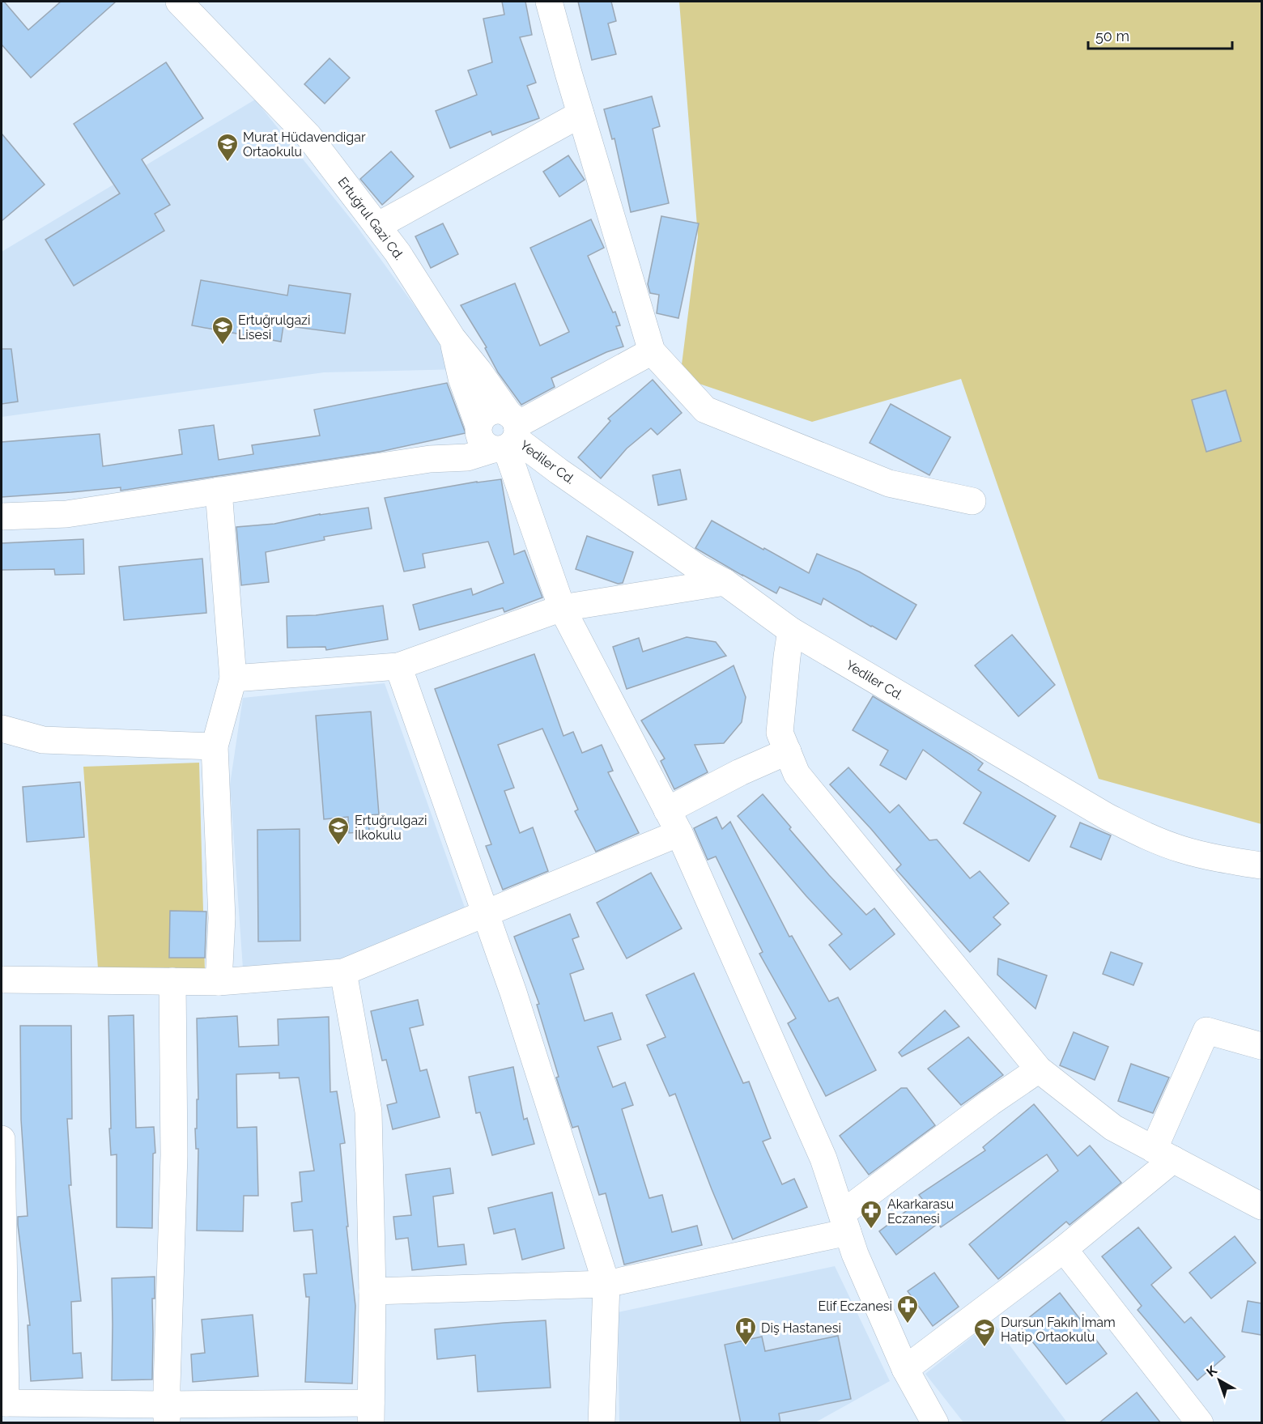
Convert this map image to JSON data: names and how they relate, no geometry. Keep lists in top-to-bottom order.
{
  "streets": {
    "street": ["Ertuğrul Gazi Cd.", "Yediler Cd."]
  },
  "crossings": [
    ["Ertuğrul Gazi Cd.", "Yediler Cd."]
  ],
  "places": {
    "school or university": [
      "Murat Hüdavendigar Ortaokulu",
      "Ertuğrulgazi Lisesi",
      "Ertuğrulgazi İlkokulu",
      "Dursun Fakıh İmam Hatip Ortaokulu"
    ],
    "pharmacy": ["Akarkarasu Eczanesi", "Elif Eczanesi"],
    "hospital": ["Diş Hastanesi"]
  },
  "scale_bar": "50 m",
  "north": "top left"
}
